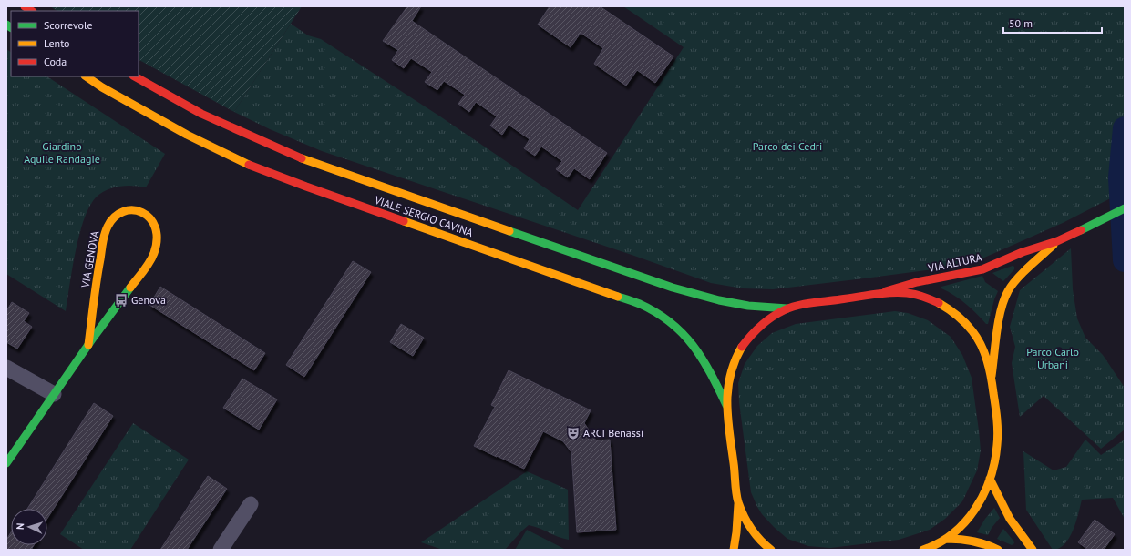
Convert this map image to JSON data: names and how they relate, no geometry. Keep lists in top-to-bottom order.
{
  "streets": {
    "main road": ["VIALE SERGIO CAVINA", "VIA GENOVA", "VIA ALTURA"]
  },
  "parks": ["Giardino Aquile Randagie", "Parco dei Cedri", "Parco Carlo Urbani"],
  "places": {
    "bus stop": ["Genova"],
    "theatre": ["ARCI Benassi"]
  },
  "legend": ["Scorrevole", "Lento", "Coda"],
  "scale_bar": "50 m",
  "north": "left"
}
